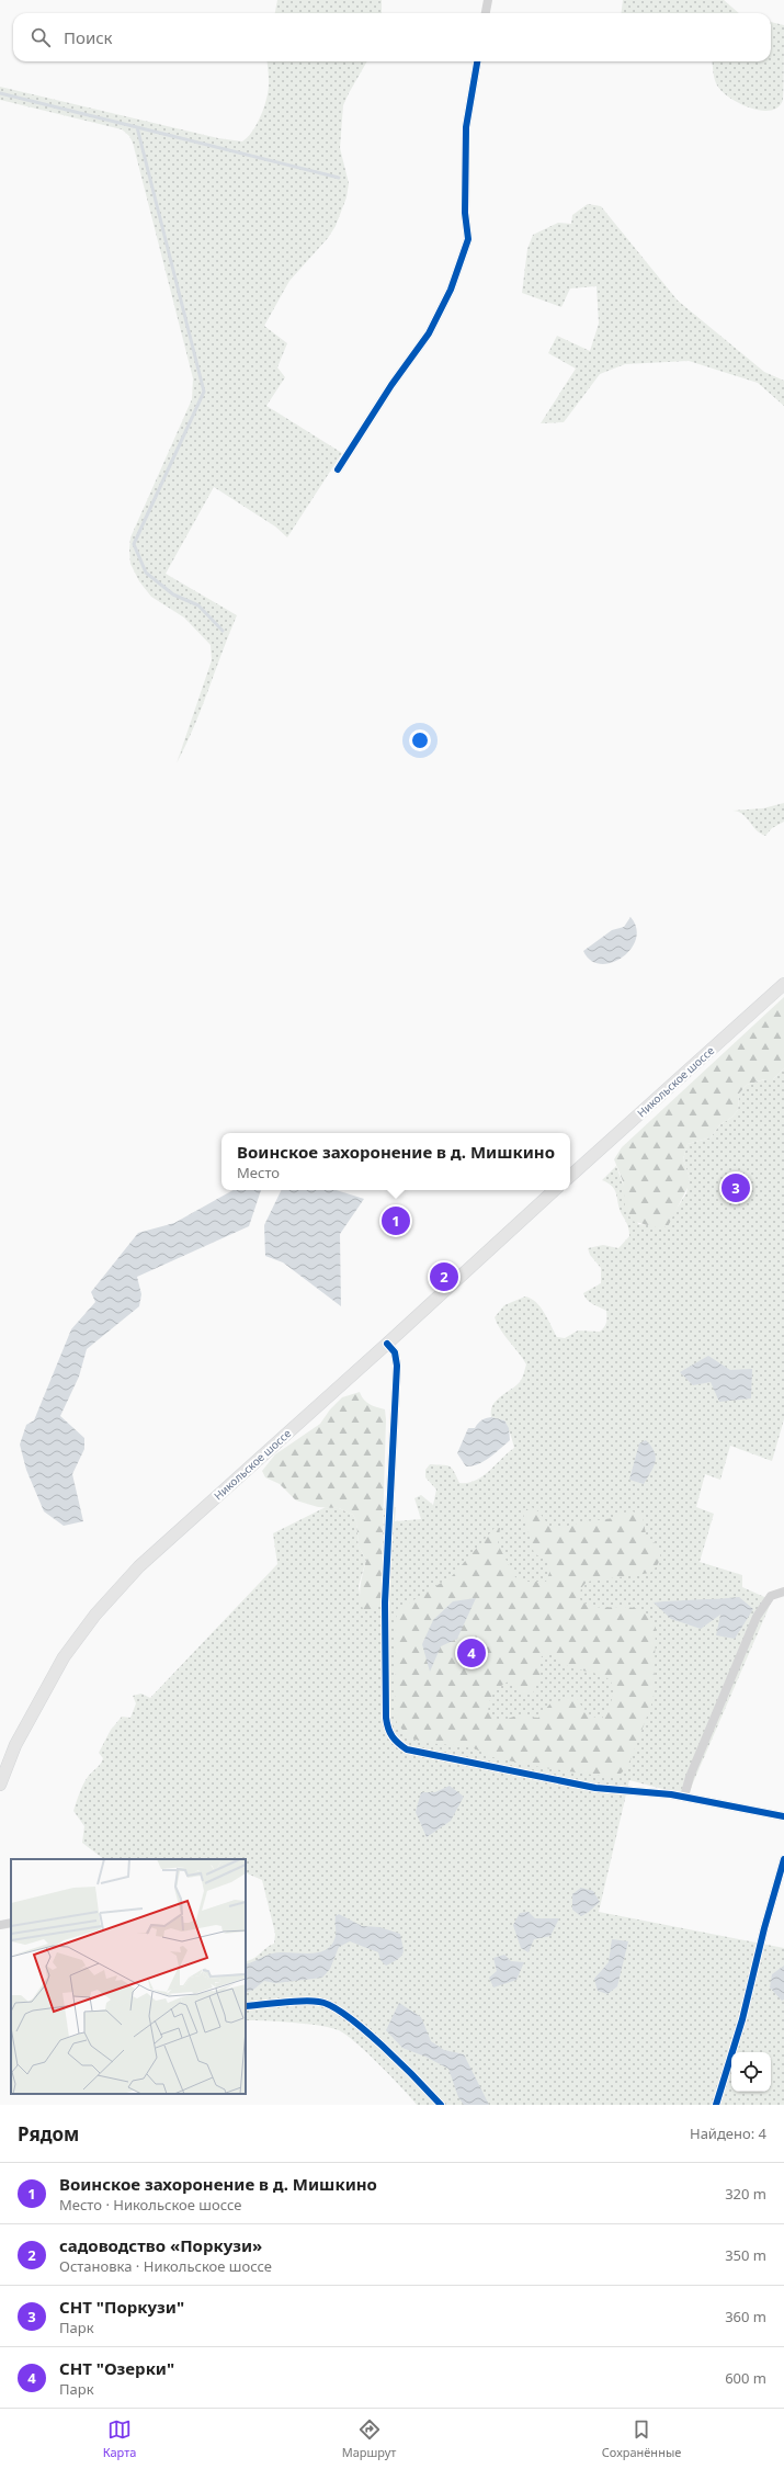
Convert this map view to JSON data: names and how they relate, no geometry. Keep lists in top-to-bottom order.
{
  "streets": {
    "main road": ["Никольское шоссе"]
  },
  "page": {
    "search": "Поиск",
    "popup": ["Воинское захоронение в д. Мишкино", "Место"],
    "pins": [
      "3",
      "1",
      "2",
      "4"
    ],
    "heading": ["Рядом", "Найдено: 4"],
    "list": [
      {
        "mark": "1",
        "name": "Воинское захоронение в д. Мишкино",
        "note": "Место · Никольское шоссе",
        "value": "320 m"
      },
      {
        "mark": "2",
        "name": "садоводство «Поркузи»",
        "note": "Остановка · Никольское шоссе",
        "value": "350 m"
      },
      {
        "mark": "3",
        "name": "СНТ \"Поркузи\"",
        "note": "Парк",
        "value": "360 m"
      },
      {
        "mark": "4",
        "name": "СНТ \"Озерки\"",
        "note": "Парк",
        "value": "600 m"
      }
    ],
    "nav": ["Карта", "Маршрут", "Сохранённые"]
  }
}
